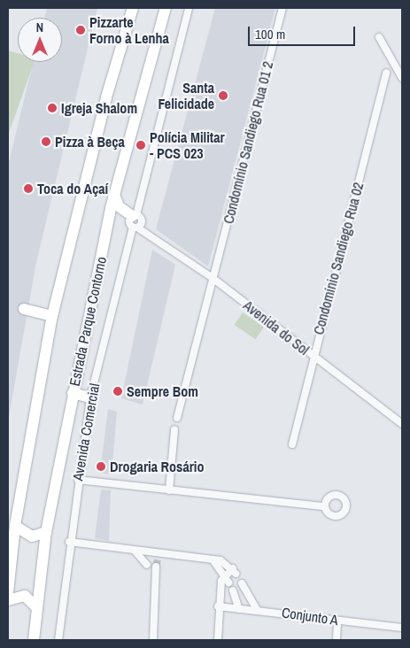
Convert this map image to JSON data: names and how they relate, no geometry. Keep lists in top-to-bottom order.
{
  "streets": {
    "highway": ["Estrada Parque Contorno"],
    "street": [
      "Condomínio Sandiego Rua 01 2",
      "Condomínio Sandiego Rua 02",
      "Avenida do Sol",
      "Avenida Comercial",
      "Conjunto A"
    ]
  },
  "crossings": [
    ["Condomínio Sandiego Rua 01 2", "Avenida do Sol"],
    ["Condomínio Sandiego Rua 02", "Avenida do Sol"],
    ["Avenida do Sol", "Avenida Comercial"]
  ],
  "places": [
    "Pizzarte Forno à Lenha",
    "Santa Felicidade",
    "Igreja Shalom",
    "Pizza à Beça",
    "Polícia Militar - PCS 023",
    "Toca do Açaí",
    "Sempre Bom",
    "Drogaria Rosário"
  ],
  "scale_bar": "100 m",
  "north": "top"
}
